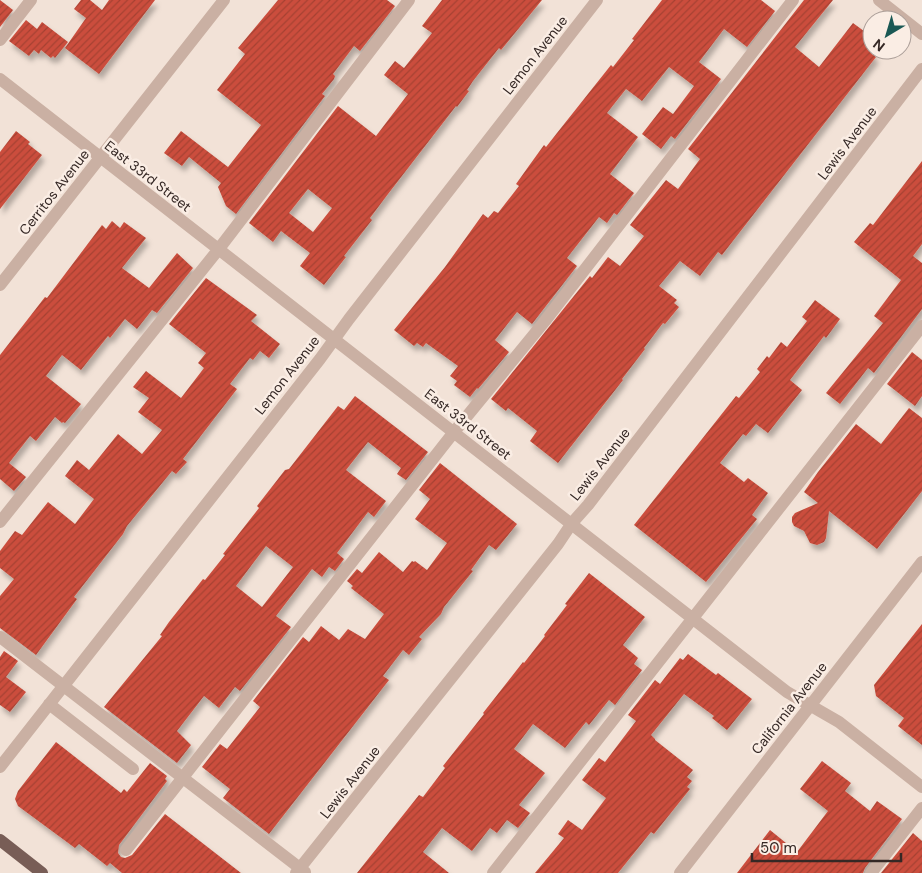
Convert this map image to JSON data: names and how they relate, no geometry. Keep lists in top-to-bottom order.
{
  "streets": {
    "street": [
      "Lemon Avenue",
      "Lewis Avenue",
      "East 33rd Street",
      "Cerritos Avenue",
      "California Avenue"
    ]
  },
  "crossings": [
    ["Lemon Avenue", "East 33rd Street"],
    ["Lewis Avenue", "East 33rd Street"],
    ["East 33rd Street", "Cerritos Avenue"],
    ["East 33rd Street", "California Avenue"]
  ],
  "scale_bar": "50 m",
  "north": "bottom left"
}
